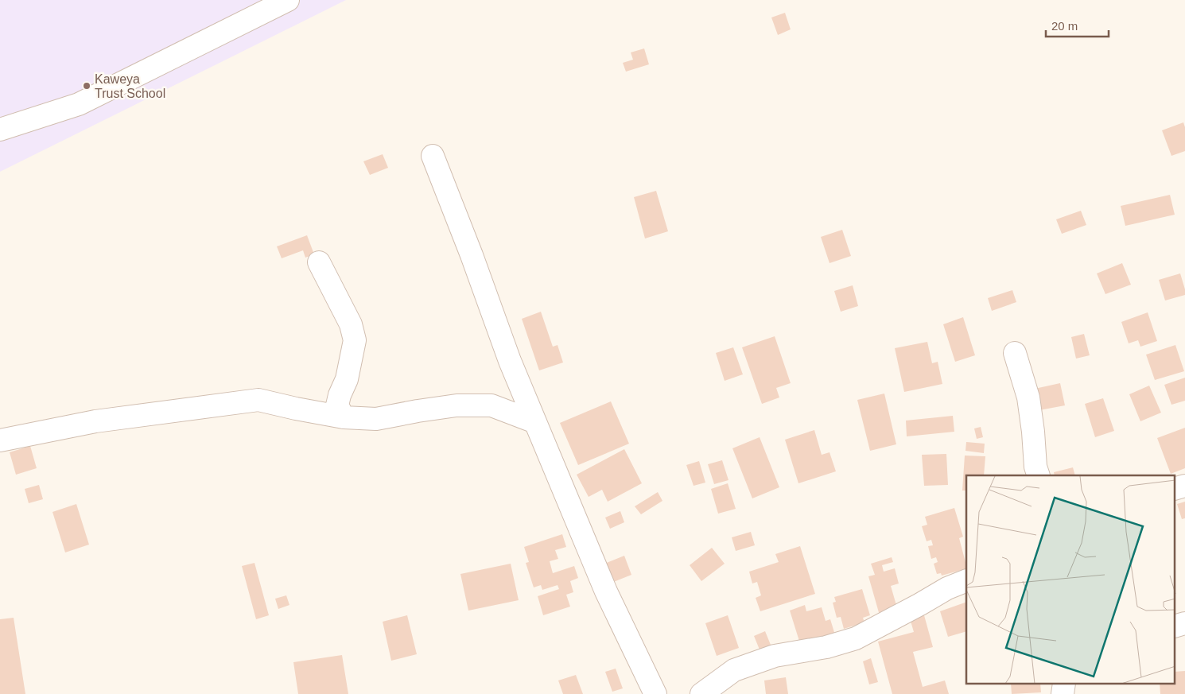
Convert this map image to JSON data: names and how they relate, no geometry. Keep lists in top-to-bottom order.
{
  "places": ["Kaweya Trust School"],
  "scale_bar": "20 m"
}
